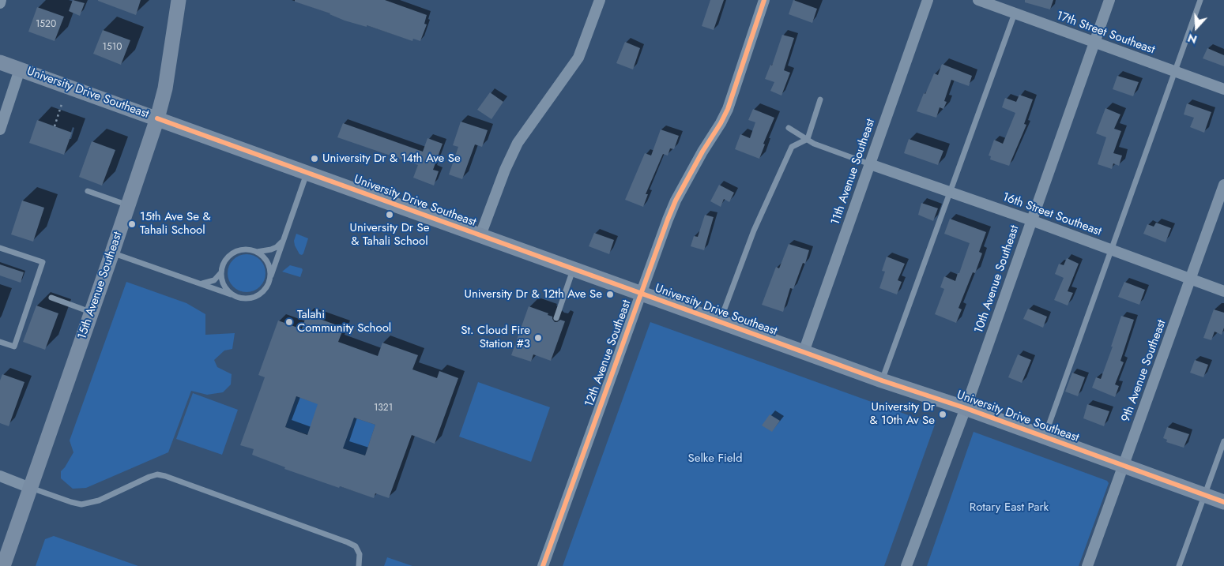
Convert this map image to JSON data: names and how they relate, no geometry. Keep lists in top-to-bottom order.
{
  "streets": {
    "street": [
      "17th Street Southeast",
      "University Drive Southeast",
      "11th Avenue Southeast",
      "16th Street Southeast",
      "10th Avenue Southeast",
      "15th Avenue Southeast",
      "12th Avenue Southeast",
      "9th Avenue Southeast"
    ]
  },
  "crossings": [
    ["17th Street Southeast", "10th Avenue Southeast"],
    ["University Drive Southeast", "11th Avenue Southeast"],
    ["University Drive Southeast", "10th Avenue Southeast"],
    ["University Drive Southeast", "15th Avenue Southeast"],
    ["University Drive Southeast", "12th Avenue Southeast"],
    ["University Drive Southeast", "9th Avenue Southeast"],
    ["11th Avenue Southeast", "16th Street Southeast"],
    ["16th Street Southeast", "10th Avenue Southeast"],
    ["16th Street Southeast", "9th Avenue Southeast"]
  ],
  "parks": ["Selke Field", "Rotary East Park"],
  "places": [
    "University Dr & 14th Ave Se",
    "University Dr Se & Tahali School",
    "15th Ave Se & Tahali School",
    "University Dr & 12th Ave Se",
    "Talahi Community School",
    "St. Cloud Fire Station #3",
    "University Dr & 10th Av Se"
  ],
  "house_numbers": ["1520", "1510", "1321"],
  "north": "bottom"
}
